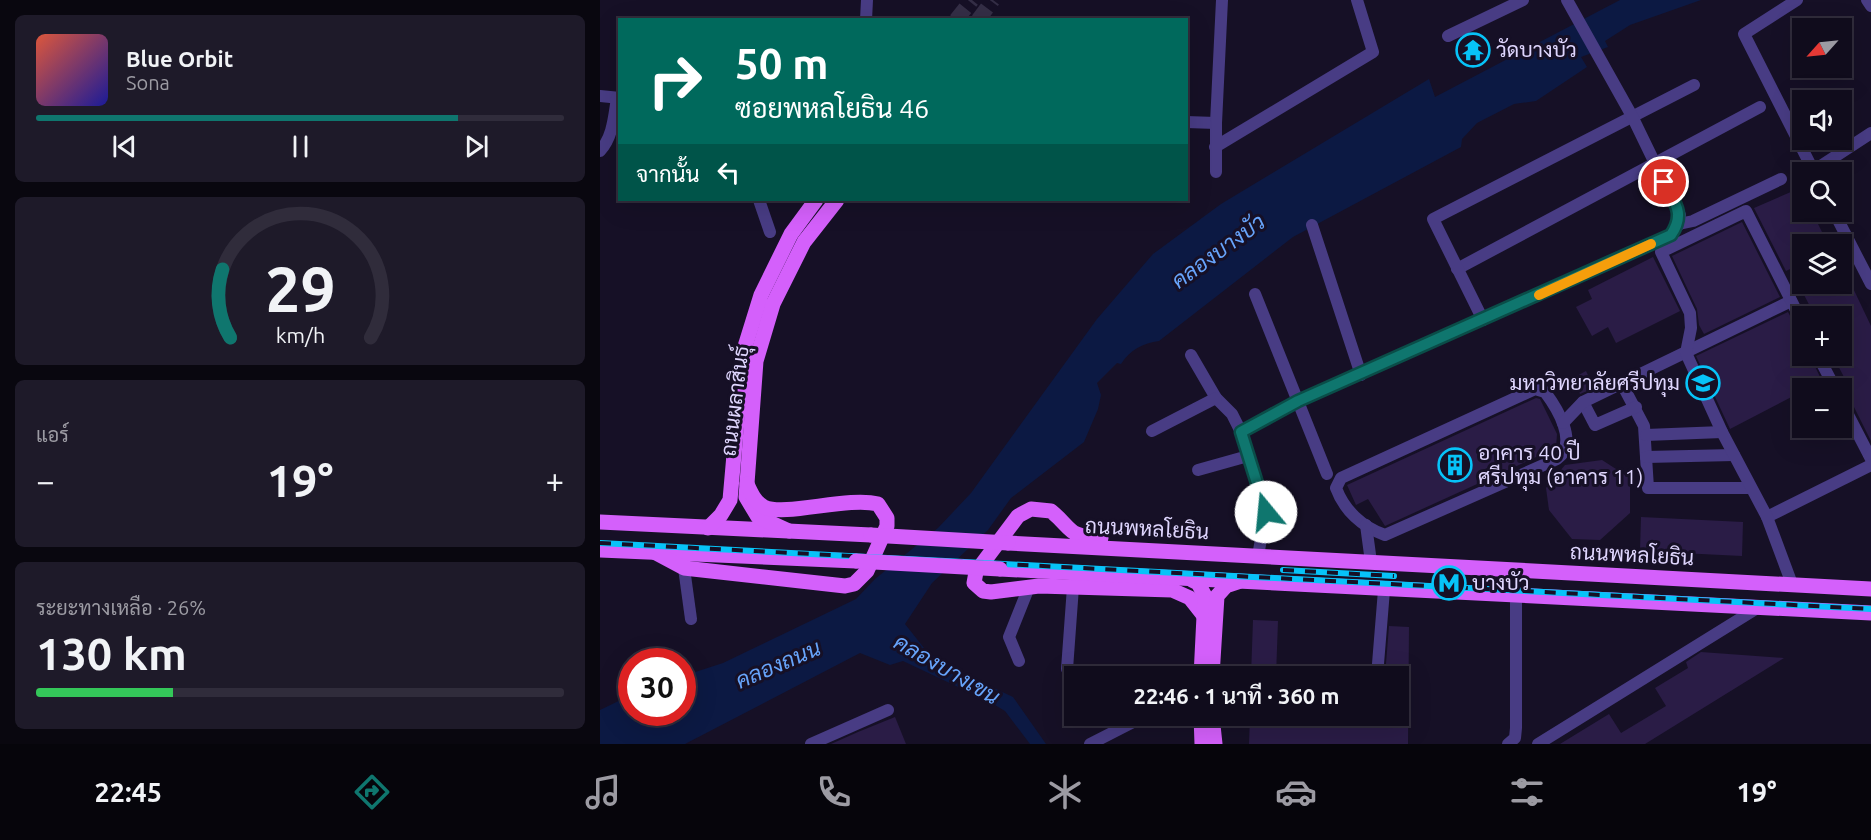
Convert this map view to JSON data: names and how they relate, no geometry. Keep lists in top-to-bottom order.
{
  "streets": {
    "main road": ["ถนนผลาสินธุ์", "ถนนพหลโยธิน"]
  },
  "water": ["คลองบางบัว", "คลองถนน", "คลองบางเขน"],
  "places": {
    "temple": ["วัดบางบัว"],
    "school or university": ["มหาวิทยาลัยศรีปทุม"],
    "building": ["อาคาร 40 ปี ศรีปทุม (อาคาร 11)"],
    "metro station": ["บางบัว"]
  },
  "north": "bottom left",
  "page": {
    "map_buttons": ["+", "−"],
    "turn": ["50 m", "ซอยพหลโยธิน 46"],
    "song": ["Blue Orbit", "Sona"],
    "then": "จากนั้น",
    "tile": [
      "แอร์",
      ["ระยะทางเหลือ · 26%", "130 km"]
    ],
    "heat": ["−", "19°", "+"],
    "limit": "30",
    "trip": "22:46 · 1 นาที · 360 m",
    "tabs": ["22:45", "19°"],
    "gauge": ["29", "km/h"]
  }
}
